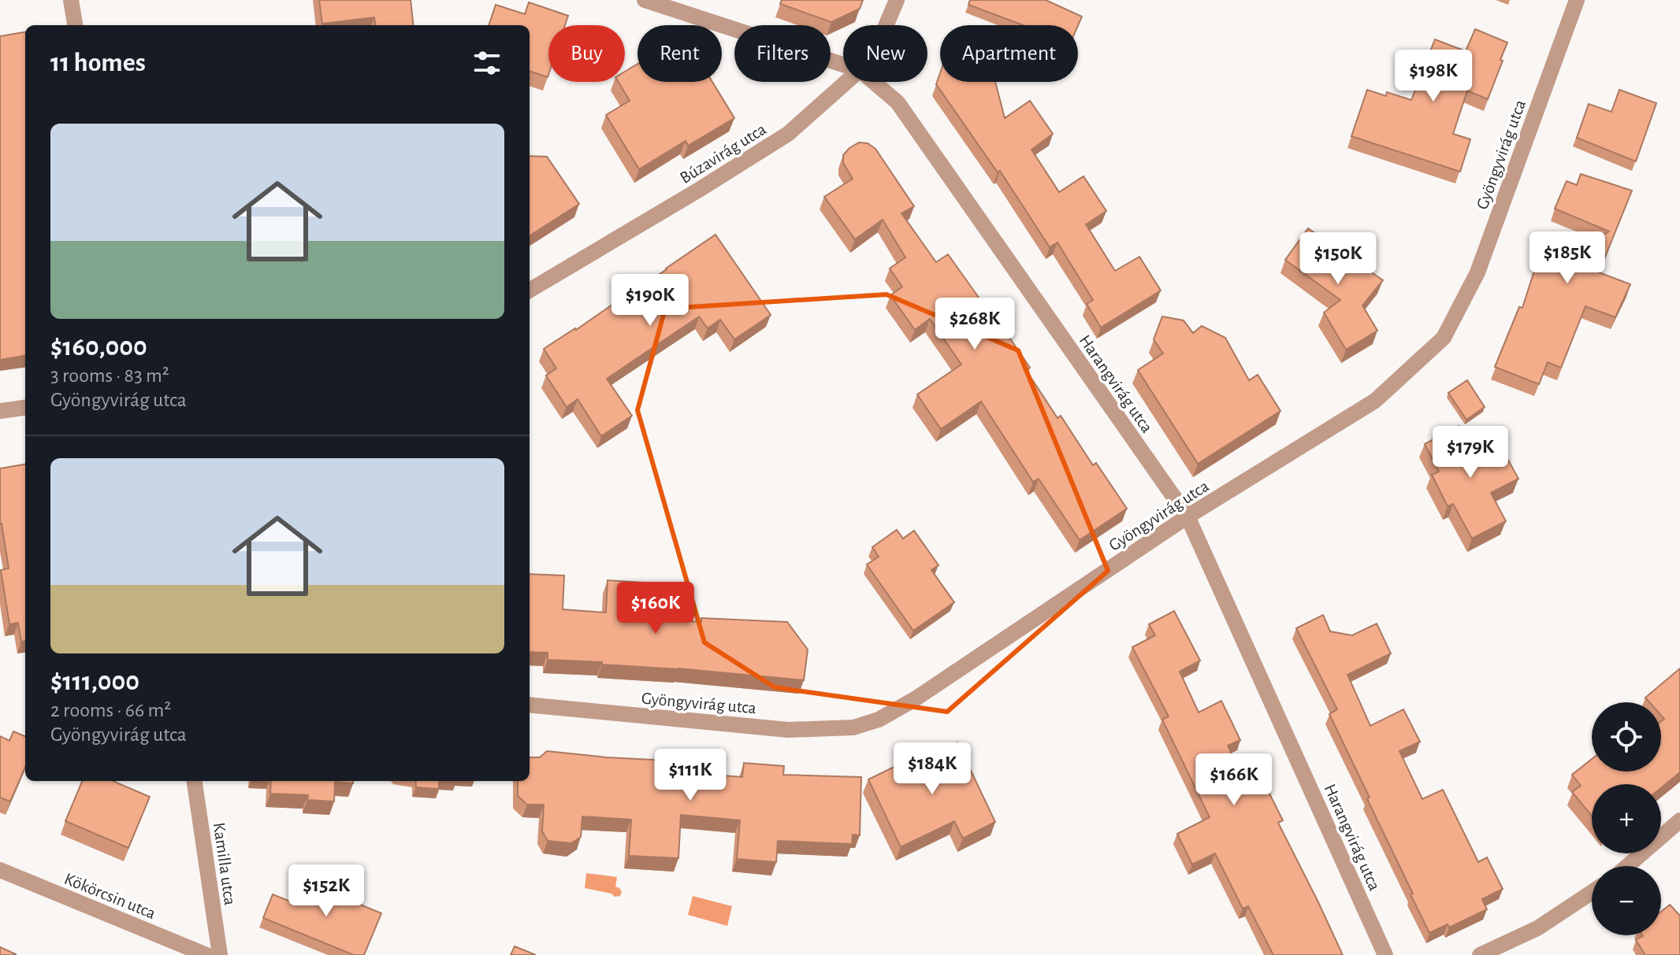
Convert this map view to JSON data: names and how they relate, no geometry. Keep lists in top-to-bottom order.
{
  "streets": {
    "street": [
      "Búzavirág utca",
      "Gyöngyvirág utca",
      "Harangvirág utca",
      "Kamilla utca",
      "Kökörcsin utca"
    ]
  },
  "crossings": [
    ["Gyöngyvirág utca", "Harangvirág utca"]
  ],
  "page": {
    "chip": [
      "Buy",
      "Rent",
      "Filters",
      "New",
      "Apartment"
    ],
    "heading": "11 homes",
    "price": [
      "$198K",
      "$185K",
      "$150K",
      "$190K",
      "$268K",
      "$179K",
      "$160K",
      "$184K",
      "$111K",
      "$166K",
      "$152K"
    ],
    "list": [
      {
        "name": "$160,000",
        "note": "3 rooms · 83 m² · Gyöngyvirág utca"
      },
      {
        "name": "$111,000",
        "note": "2 rooms · 66 m² · Gyöngyvirág utca"
      }
    ],
    "map_buttons": ["+", "−"]
  }
}
